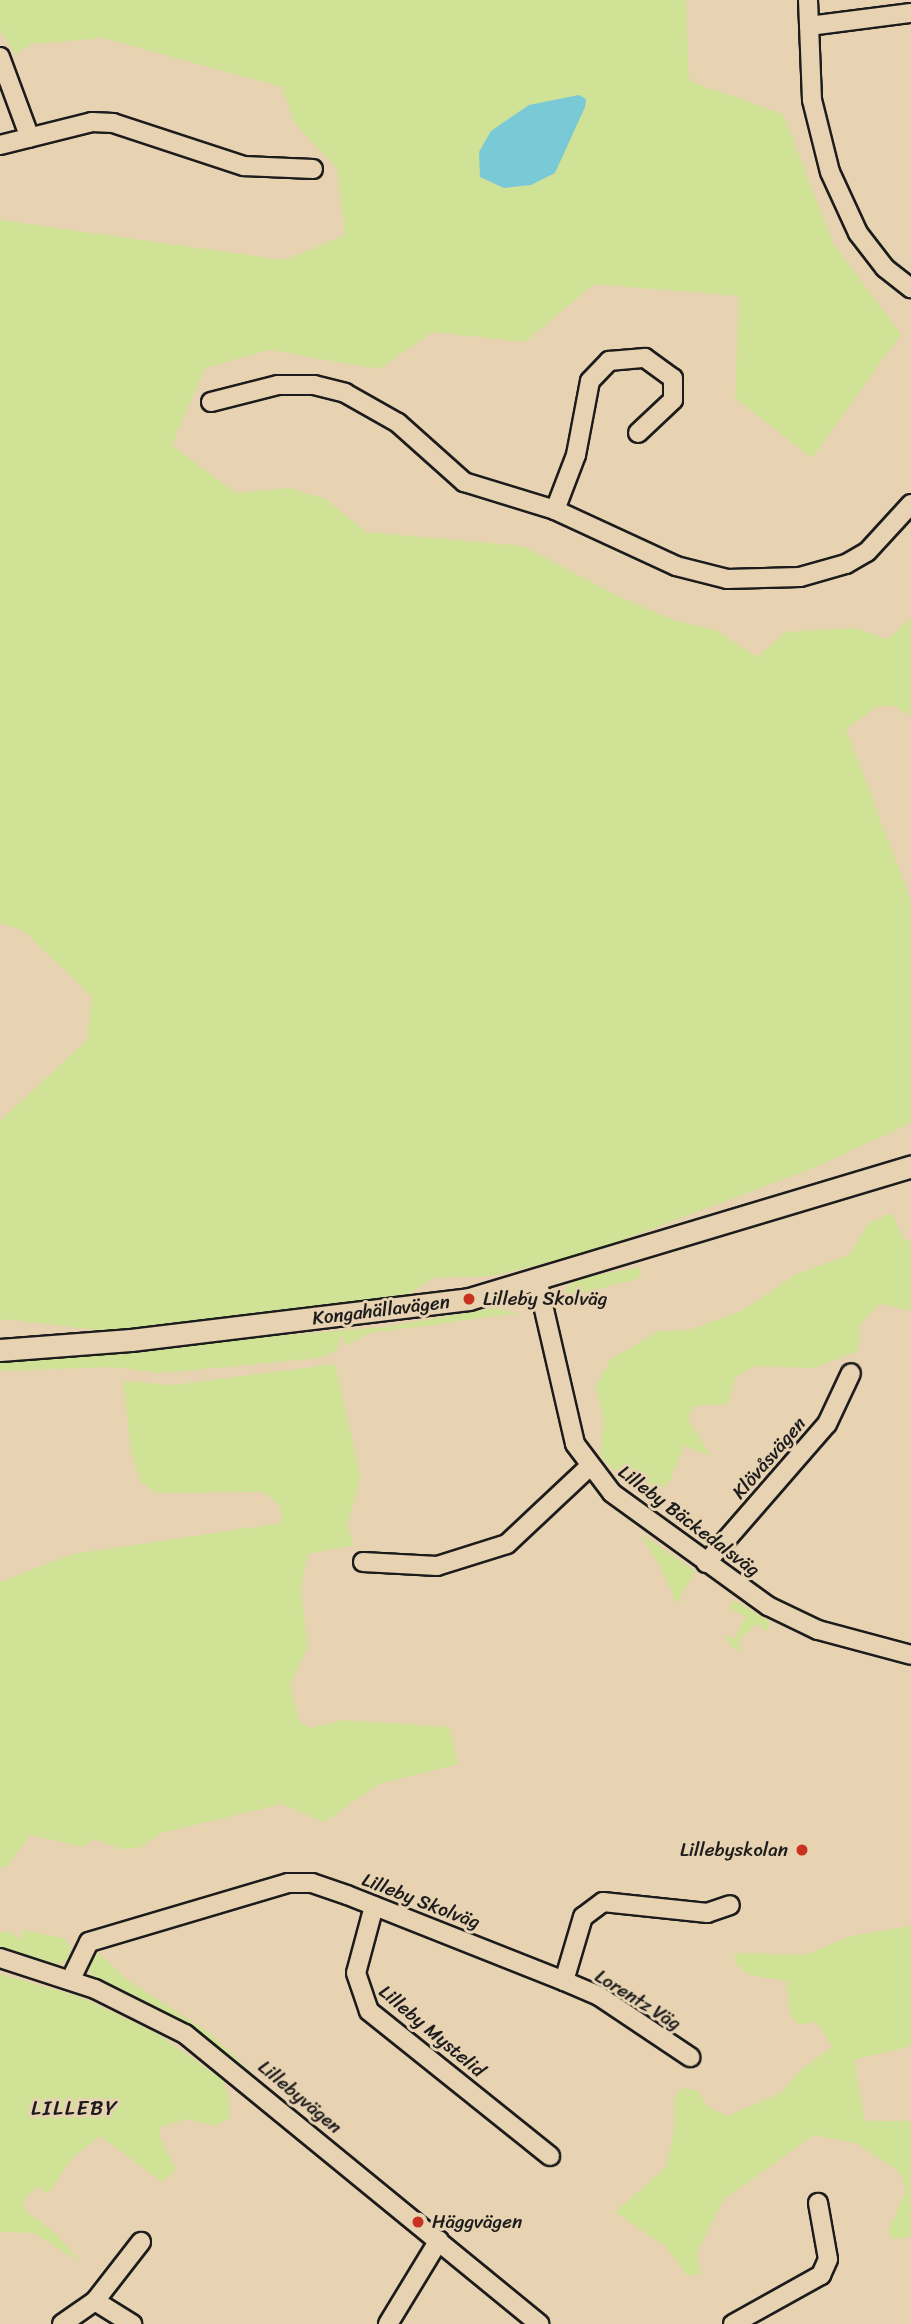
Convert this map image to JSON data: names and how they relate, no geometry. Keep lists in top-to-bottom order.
{
  "streets": {
    "street": [
      "Kongahällavägen",
      "Klövåsvägen",
      "Lilleby Bäckedalsväg",
      "Lilleby Skolväg",
      "Lorentz Väg",
      "Lilleby Mystelid",
      "Lillebyvägen"
    ]
  },
  "crossings": [
    ["Kongahällavägen", "Lilleby Bäckedalsväg"],
    ["Klövåsvägen", "Lilleby Bäckedalsväg"],
    ["Lilleby Skolväg", "Lorentz Väg"],
    ["Lilleby Skolväg", "Lilleby Mystelid"],
    ["Lilleby Skolväg", "Lillebyvägen"]
  ],
  "districts": ["LILLEBY"],
  "places": ["Lilleby Skolväg", "Lillebyskolan", "Häggvägen"]
}
